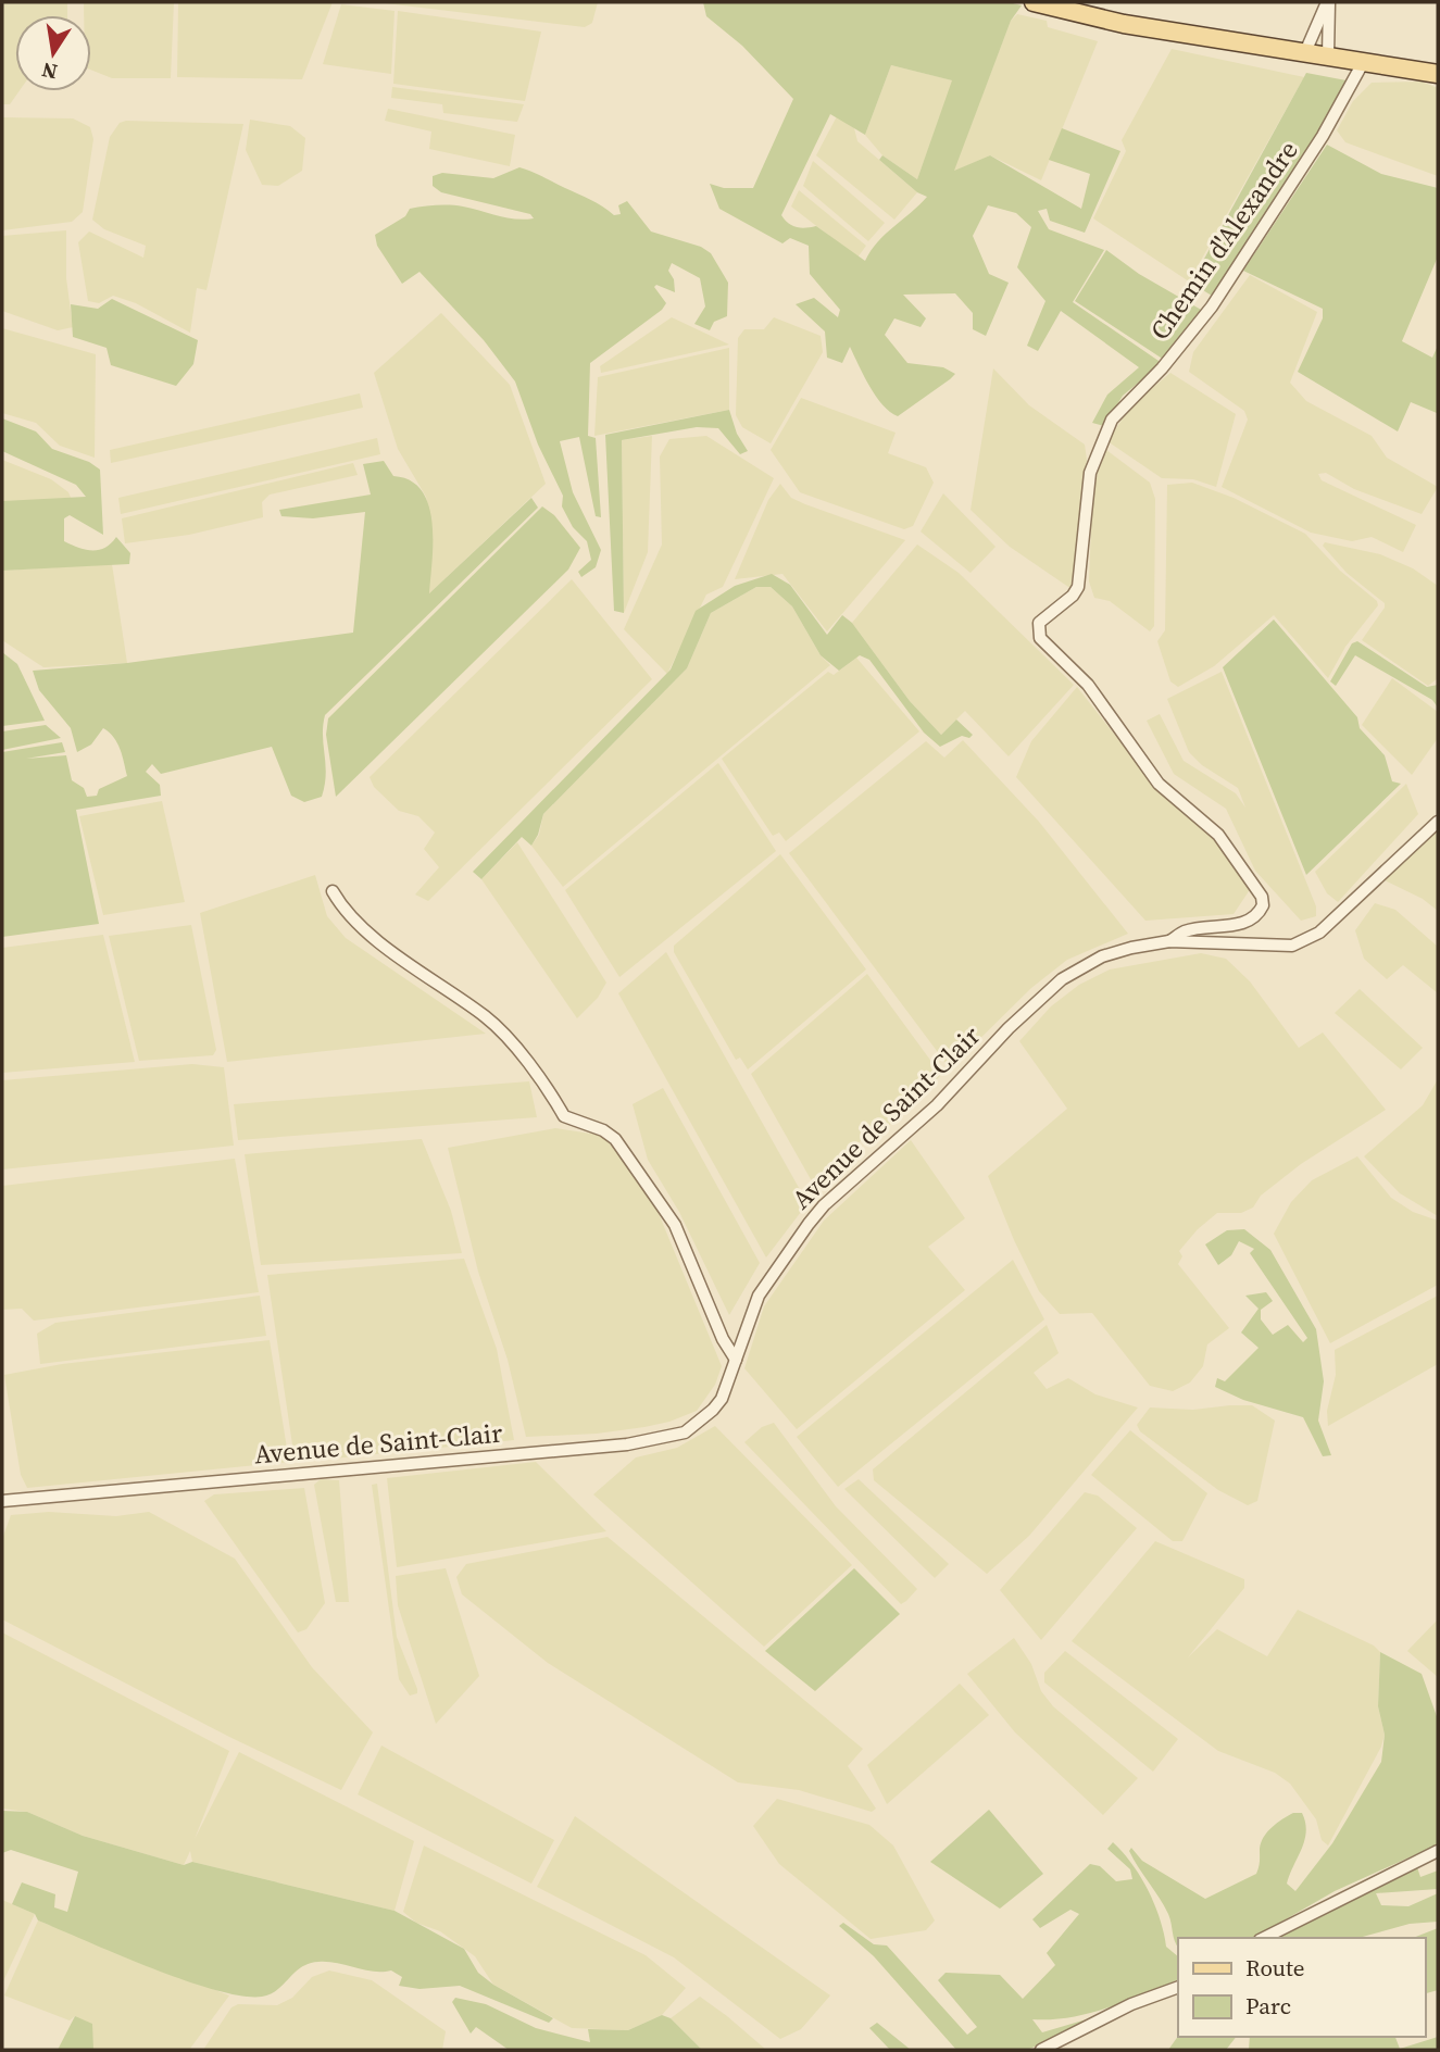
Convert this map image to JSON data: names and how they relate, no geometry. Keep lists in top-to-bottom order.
{
  "streets": {
    "street": ["Chemin d'Alexandre", "Avenue de Saint-Clair"]
  },
  "crossings": [
    ["Chemin d'Alexandre", "Avenue de Saint-Clair"]
  ],
  "legend": ["Route", "Parc"],
  "north": "bottom"
}
